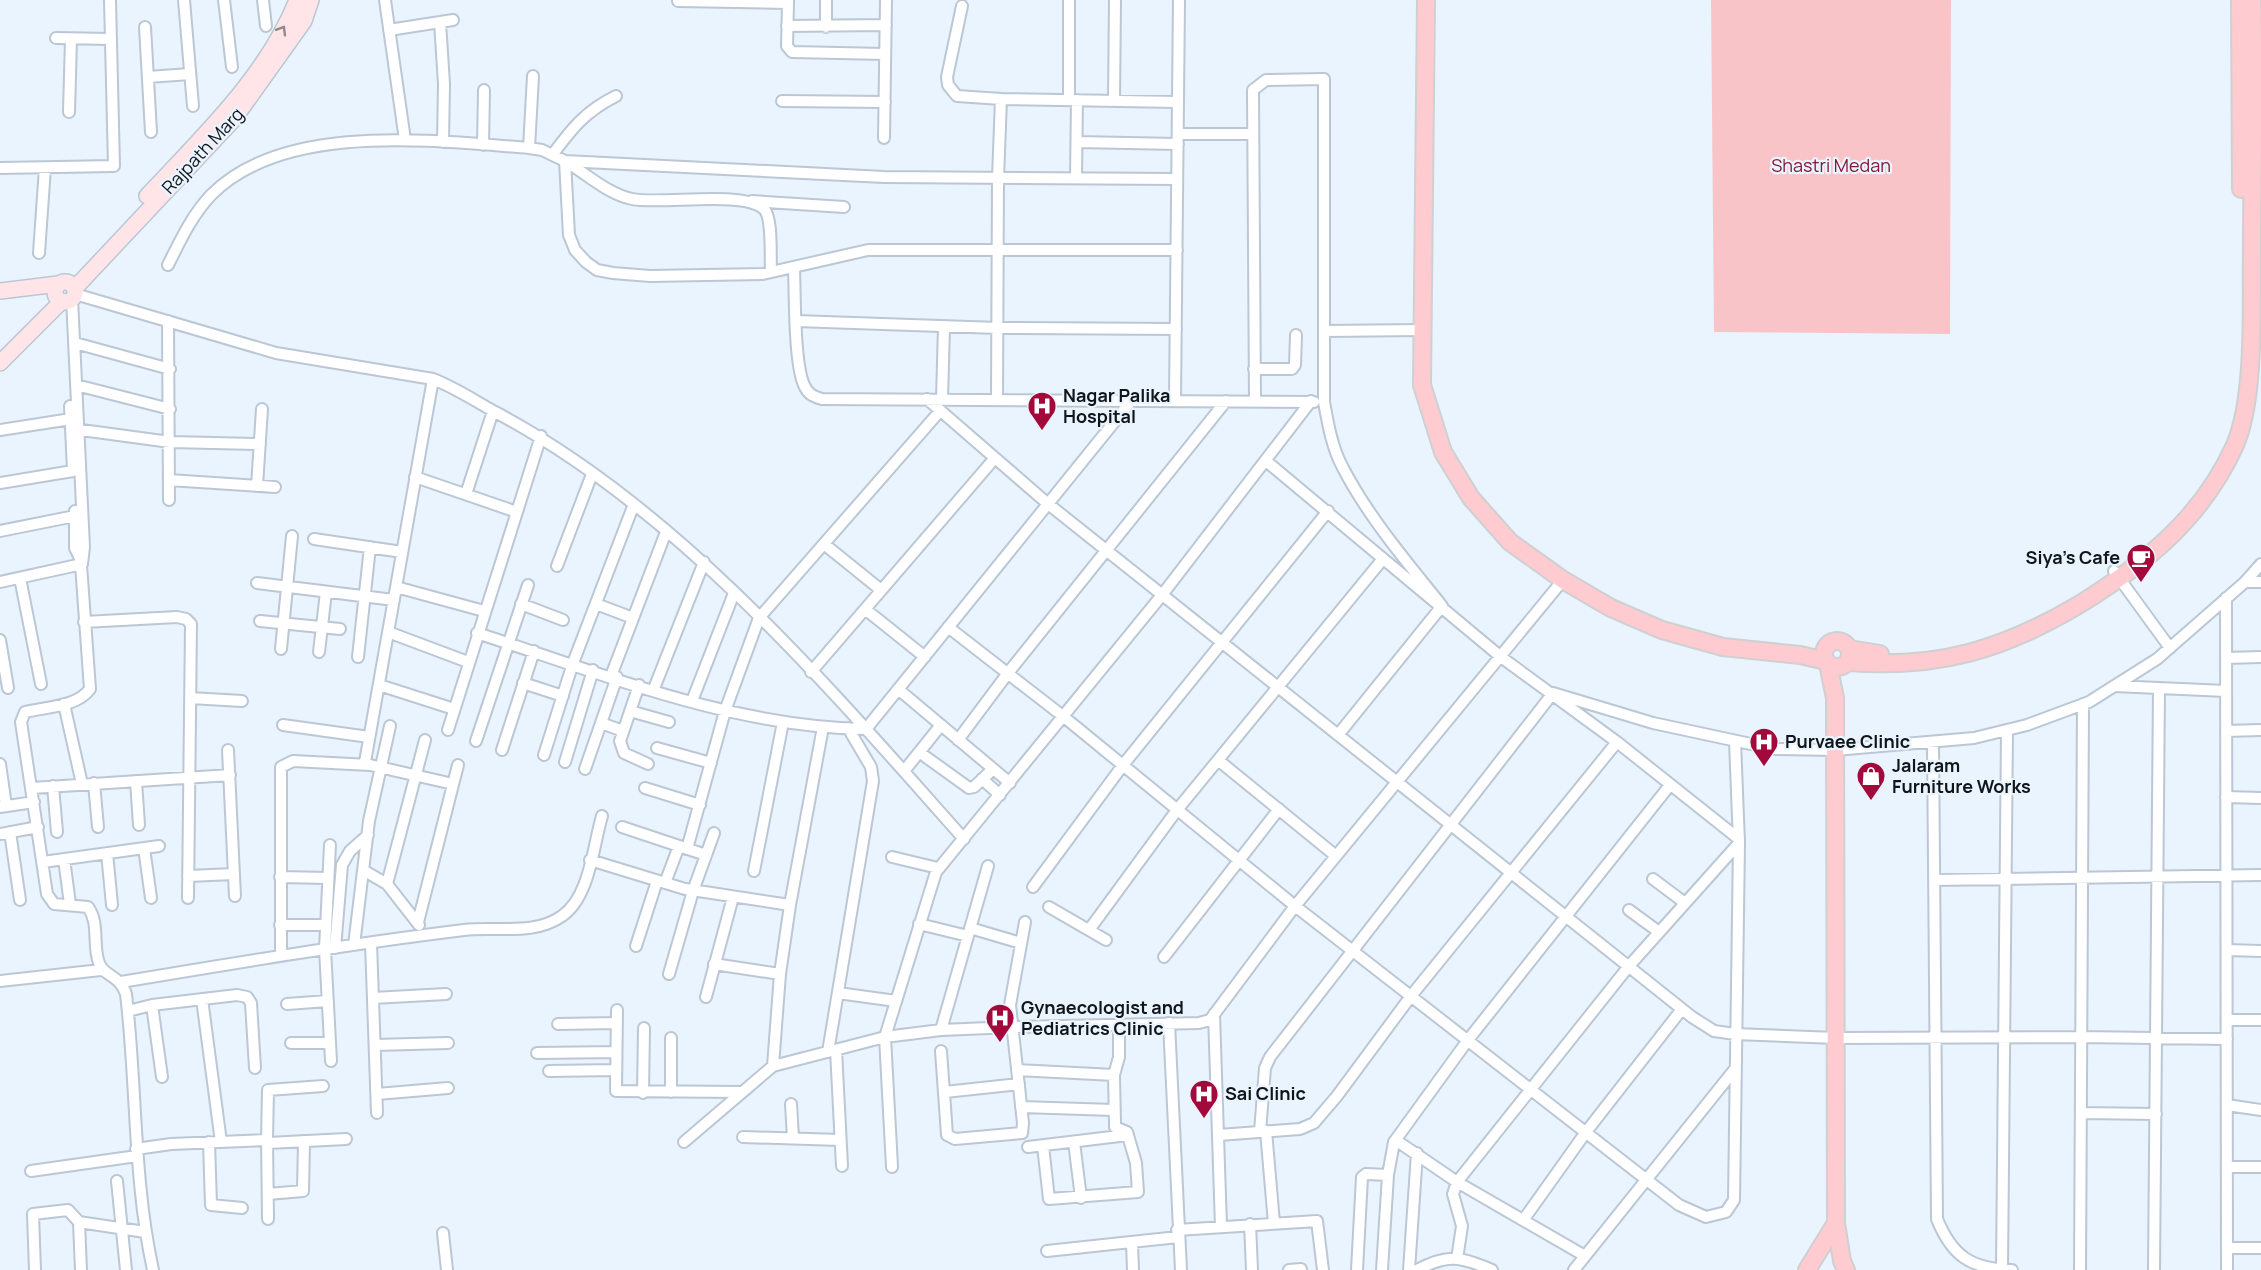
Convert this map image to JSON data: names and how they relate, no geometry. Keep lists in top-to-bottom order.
{
  "streets": {
    "main road": ["Rajpath Marg"]
  },
  "parks": ["Shastri Medan"],
  "places": {
    "hospital": [
      "Nagar Palika Hospital",
      "Purvaee Clinic",
      "Gynaecologist and Pediatrics Clinic",
      "Sai Clinic"
    ],
    "cafe": ["Siya's Cafe"],
    "shop": ["Jalaram Furniture Works"]
  }
}
